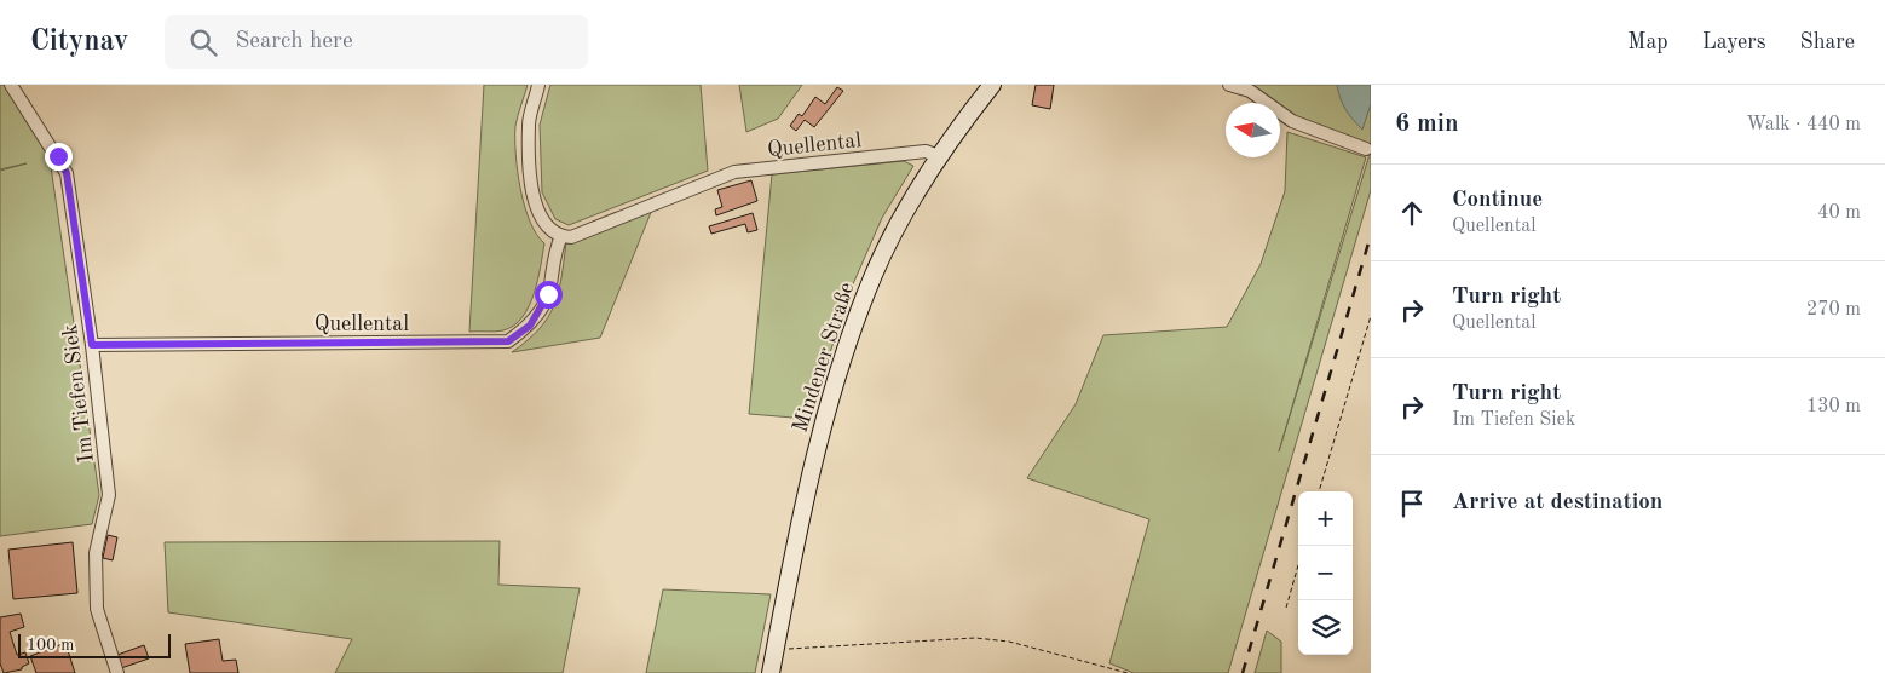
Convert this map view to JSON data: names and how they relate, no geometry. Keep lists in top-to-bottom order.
{
  "streets": {
    "main road": ["Mindener Straße"],
    "street": ["Quellental", "Im Tiefen Siek"]
  },
  "crossings": [
    ["Quellental", "Mindener Straße"],
    ["Quellental", "Im Tiefen Siek"]
  ],
  "scale_bar": "100 m",
  "north": "left",
  "page": {
    "header": "Citynav",
    "search": "Search here",
    "nav": ["Map", "Layers", "Share"],
    "heading": ["6 min", "Walk · 440 m"],
    "list": [
      ["Continue", "Quellental", "40 m"],
      ["Turn right", "Quellental", "270 m"],
      ["Turn right", "Im Tiefen Siek", "130 m"],
      "Arrive at destination"
    ],
    "map_buttons": ["+", "−"],
    "scale": "100 m"
  }
}
